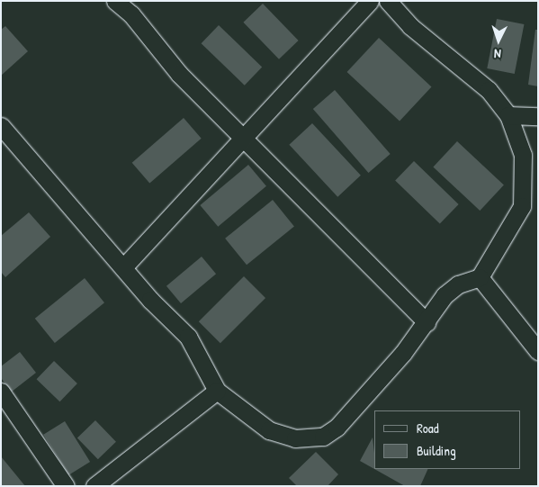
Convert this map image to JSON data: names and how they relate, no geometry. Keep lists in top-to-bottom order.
{
  "legend": ["Road", "Building"],
  "north": "bottom"
}
